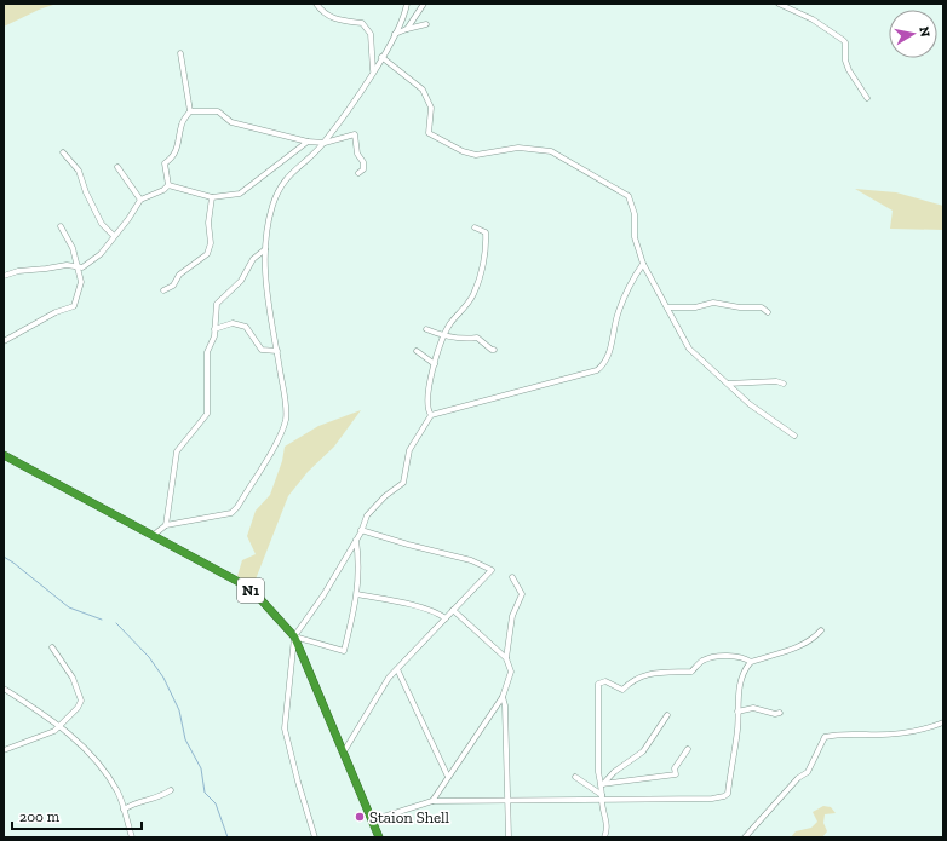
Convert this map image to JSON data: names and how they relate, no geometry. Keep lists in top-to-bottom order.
{
  "streets": {
    "highway": ["N1"]
  },
  "places": ["Staion Shell"],
  "scale_bar": "200 m",
  "north": "right"
}
